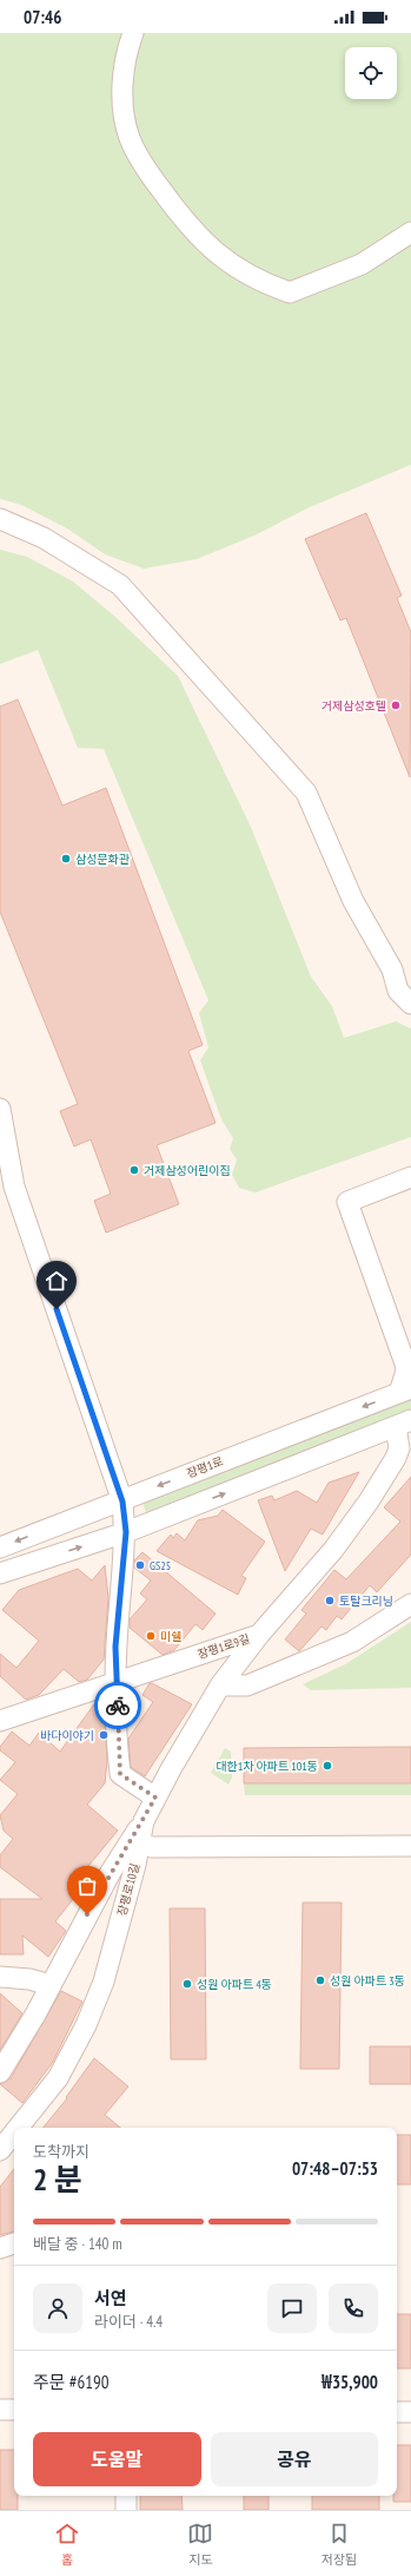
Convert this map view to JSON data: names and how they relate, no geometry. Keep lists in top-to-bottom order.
{
  "streets": {
    "street": ["장평1로", "장평1로9길", "장평로10길"]
  },
  "crossings": [
    ["장평1로9길", "장평로10길"]
  ],
  "places": [
    "거제삼성호텔",
    "삼성문화관",
    "거제삼성어린이집",
    "GS25",
    "토탈크리닝",
    "미쉘",
    "바다이야기",
    "대한1차 아파트 101동",
    "성원 아파트 3동",
    "성원 아파트 4동"
  ],
  "page": {
    "status": "07:46",
    "heading": ["2 분", "도착까지", "07:48–07:53"],
    "panel": [
      "서연",
      "라이더 · 4.4",
      "주문 #6190",
      "₩35,900"
    ],
    "bar": "배달 중 · 140 m",
    "buttons": ["도움말", "공유"],
    "tabs": ["홈", "지도", "저장됨"]
  }
}
